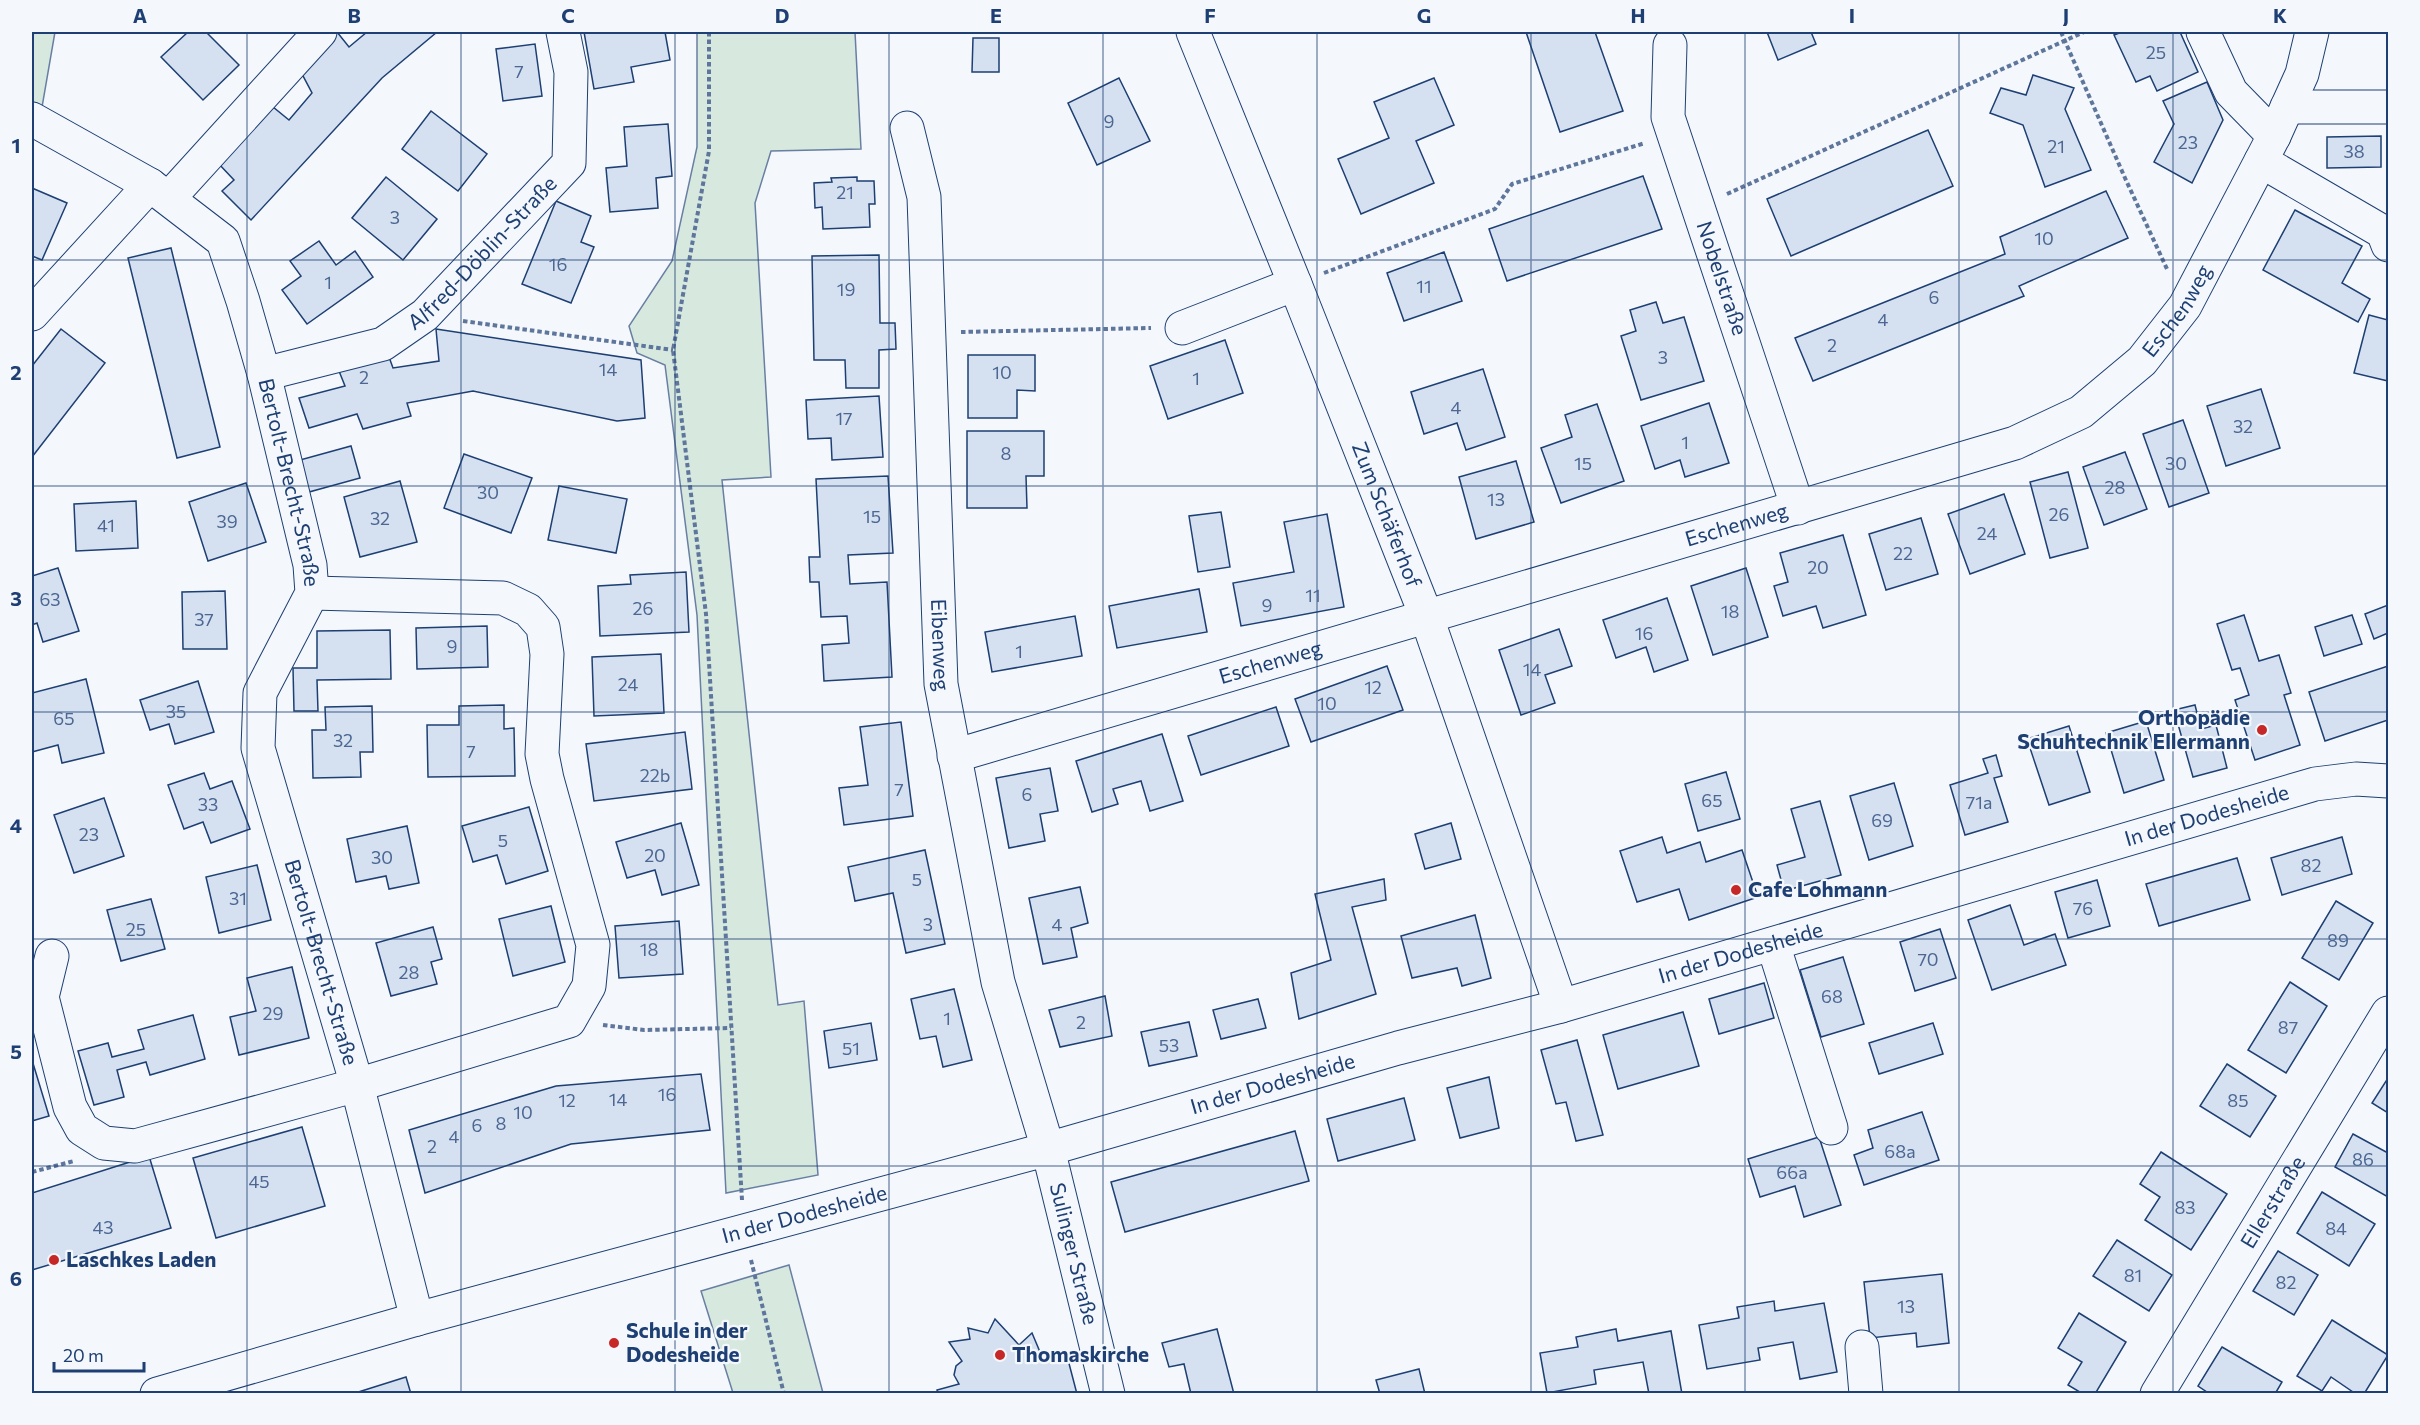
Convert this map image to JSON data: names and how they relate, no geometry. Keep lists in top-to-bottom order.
{
  "streets": {
    "street": [
      "Alfred-Döblin-Straße",
      "Nobelstraße",
      "Eschenweg",
      "Bertolt-Brecht-Straße",
      "Zum Schäferhof",
      "Eibenweg",
      "In der Dodesheide",
      "Ellerstraße",
      "Sulinger Straße"
    ]
  },
  "crossings": [
    ["Alfred-Döblin-Straße", "Bertolt-Brecht-Straße"],
    ["Nobelstraße", "Eschenweg"],
    ["Eschenweg", "Zum Schäferhof"],
    ["Eschenweg", "Eibenweg"],
    ["Bertolt-Brecht-Straße", "In der Dodesheide"],
    ["Zum Schäferhof", "In der Dodesheide"],
    ["Eibenweg", "In der Dodesheide"],
    ["Eibenweg", "Sulinger Straße"],
    ["In der Dodesheide", "Sulinger Straße"]
  ],
  "places": [
    "Orthopädie Schuhtechnik Ellermann",
    "Cafe Lohmann",
    "Laschkes Laden",
    "Schule in der Dodesheide",
    "Thomaskirche"
  ],
  "house_numbers": [
    "25",
    "7",
    "9",
    "23",
    "21",
    "38",
    "21",
    "3",
    "10",
    "16",
    "1",
    "11",
    "19",
    "6",
    "4",
    "2",
    "3",
    "14",
    "10",
    "2",
    "1",
    "4",
    "17",
    "32",
    "1",
    "8",
    "15",
    "30",
    "28",
    "30",
    "13",
    "26",
    "15",
    "32",
    "39",
    "41",
    "24",
    "22",
    "20",
    "11",
    "63",
    "9",
    "26",
    "18",
    "37",
    "16",
    "9",
    "1",
    "14",
    "24",
    "12",
    "10",
    "35",
    "65",
    "32",
    "7",
    "22b",
    "7",
    "6",
    "65",
    "71a",
    "33",
    "69",
    "23",
    "5",
    "20",
    "30",
    "82",
    "5",
    "31",
    "76",
    "3",
    "4",
    "25",
    "89",
    "18",
    "70",
    "28",
    "68",
    "29",
    "1",
    "2",
    "87",
    "53",
    "51",
    "16",
    "14",
    "12",
    "85",
    "10",
    "8",
    "6",
    "4",
    "2",
    "68a",
    "86",
    "66a",
    "45",
    "83",
    "43",
    "84",
    "81",
    "82",
    "13"
  ],
  "scale_bar": "20 m",
  "grid": {
    "columns": [
      "A",
      "B",
      "C",
      "D",
      "E",
      "F",
      "G",
      "H",
      "I",
      "J",
      "K"
    ],
    "rows": [
      "1",
      "2",
      "3",
      "4",
      "5",
      "6"
    ]
  }
}
